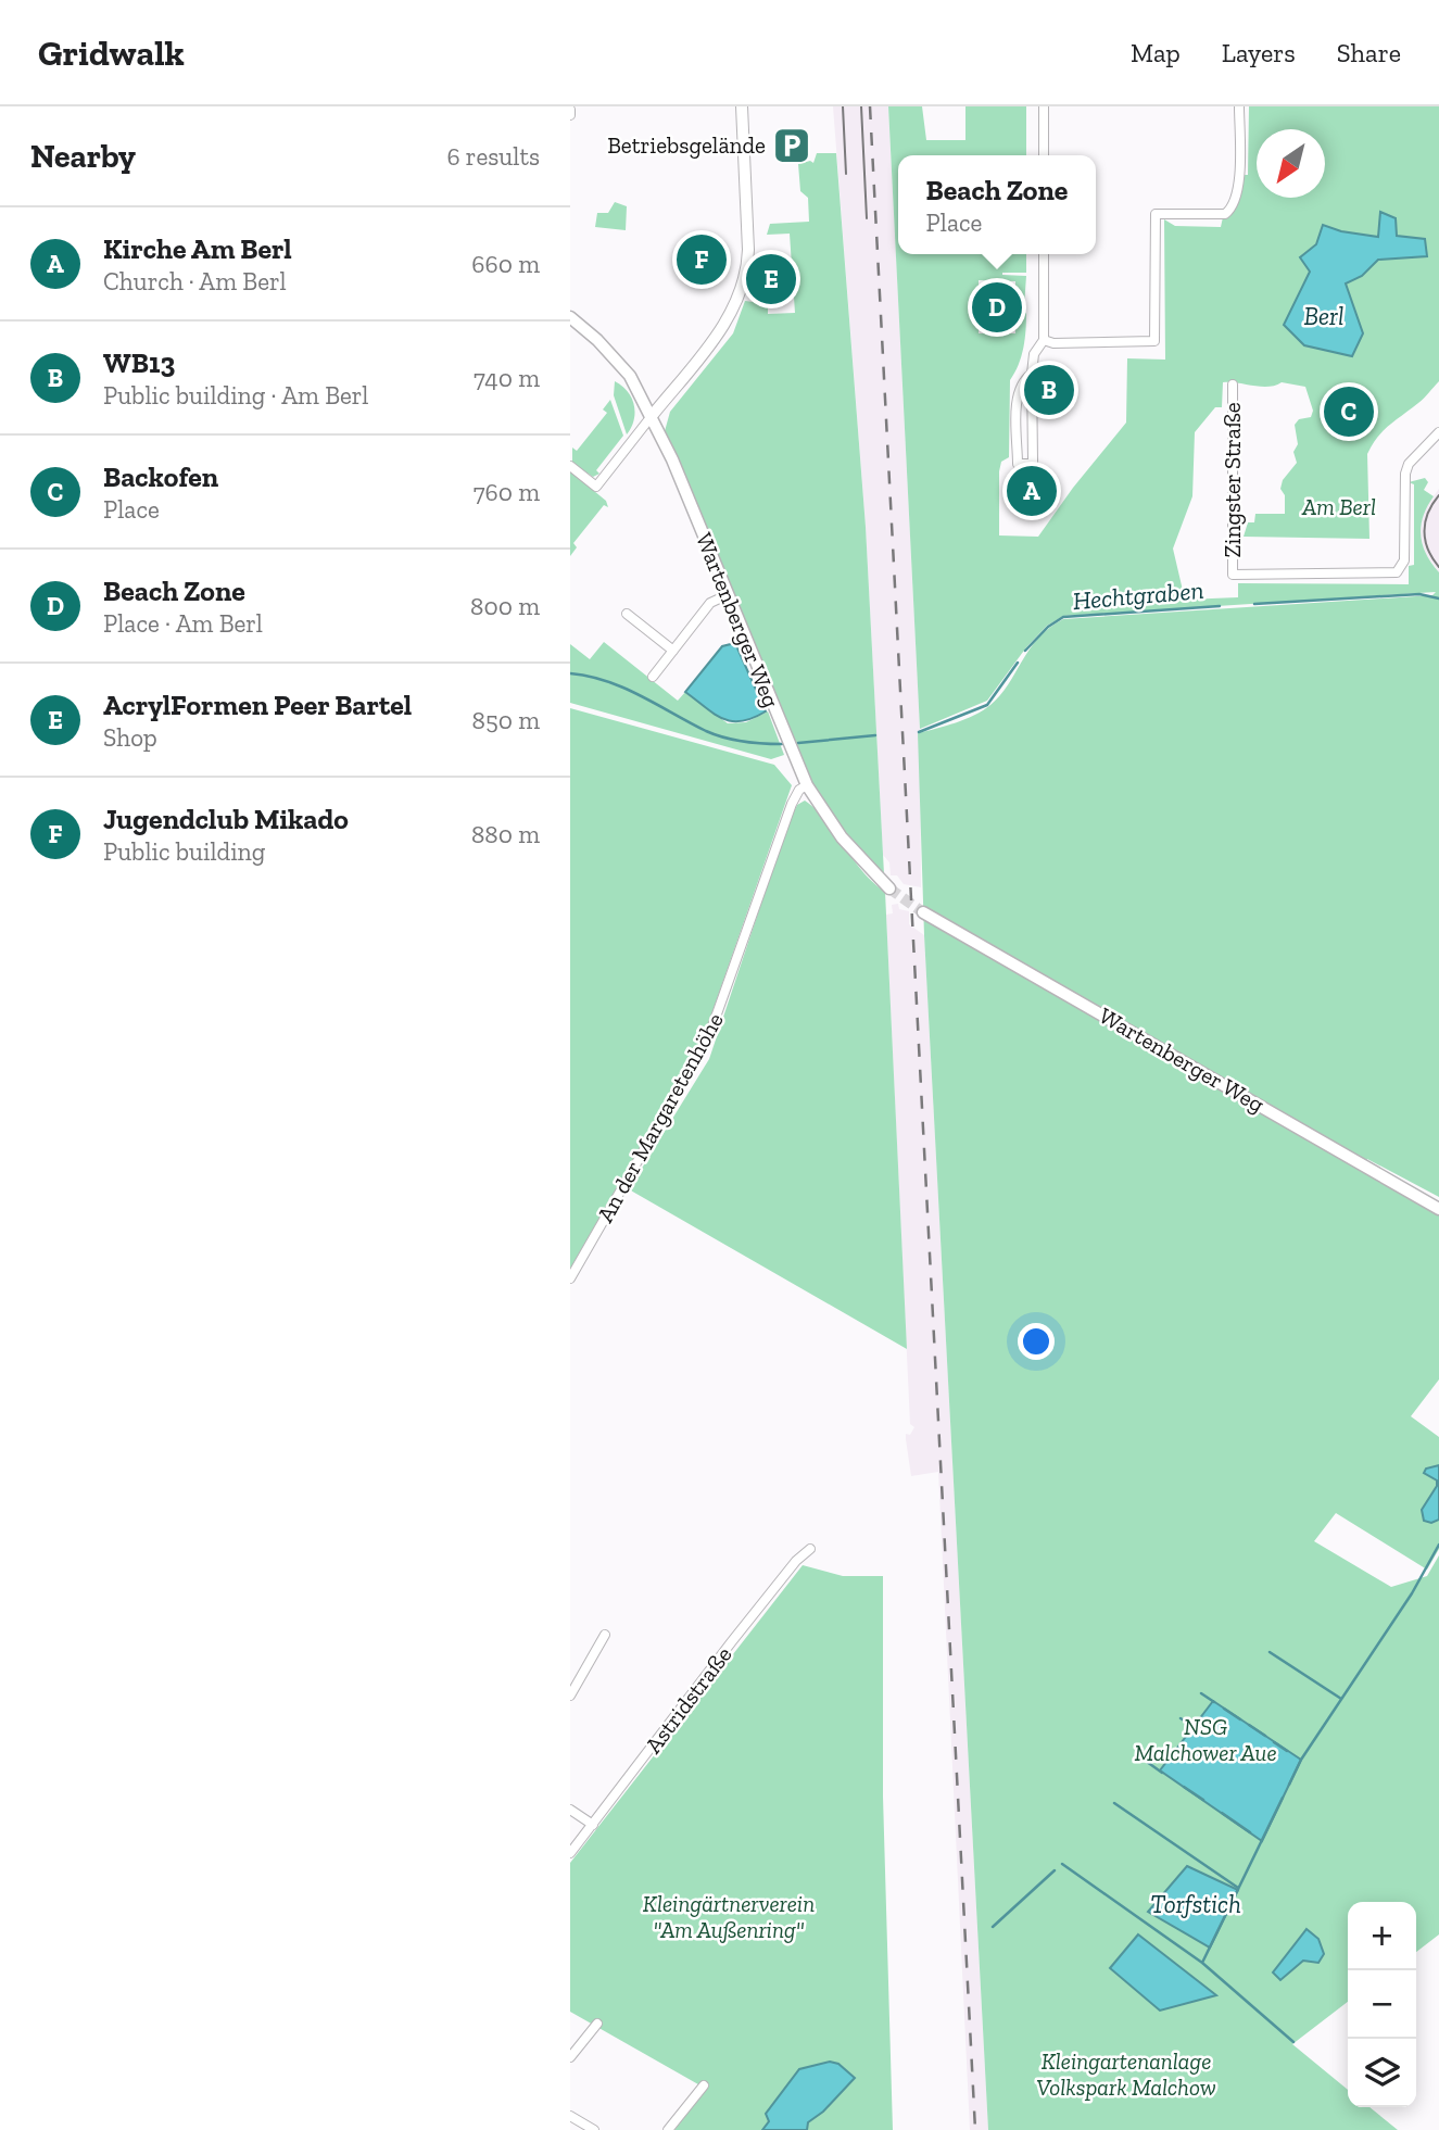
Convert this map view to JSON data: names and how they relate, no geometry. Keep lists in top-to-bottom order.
{
  "streets": {
    "main road": ["Wartenberger Weg"],
    "street": ["Zingster Straße", "An der Margaretenhöhe", "Astridstraße"]
  },
  "crossings": [
    ["Wartenberger Weg", "An der Margaretenhöhe"]
  ],
  "water": ["Berl", "Hechtgraben", "Torfstich"],
  "parks": [
    "Am Berl",
    "NSG Malchower Aue",
    "Kleingärtnerverein \"Am Außenring\"",
    "Kleingartenanlage Volkspark Malchow"
  ],
  "places": {
    "parking": ["Betriebsgelände"]
  },
  "north": "bottom left",
  "page": {
    "header": "Gridwalk",
    "nav": ["Map", "Layers", "Share"],
    "heading": ["Nearby", "6 results"],
    "popup": ["Beach Zone", "Place"],
    "list": [
      {
        "mark": "A",
        "name": "Kirche Am Berl",
        "note": "Church · Am Berl",
        "value": "660 m"
      },
      {
        "mark": "B",
        "name": "WB13",
        "note": "Public building · Am Berl",
        "value": "740 m"
      },
      {
        "mark": "C",
        "name": "Backofen",
        "note": "Place",
        "value": "760 m"
      },
      {
        "mark": "D",
        "name": "Beach Zone",
        "note": "Place · Am Berl",
        "value": "800 m"
      },
      {
        "mark": "E",
        "name": "AcrylFormen Peer Bartel",
        "note": "Shop",
        "value": "850 m"
      },
      {
        "mark": "F",
        "name": "Jugendclub Mikado",
        "note": "Public building",
        "value": "880 m"
      }
    ],
    "pins": [
      "F",
      "E",
      "D",
      "B",
      "C",
      "A"
    ],
    "map_buttons": ["+", "−"]
  }
}
